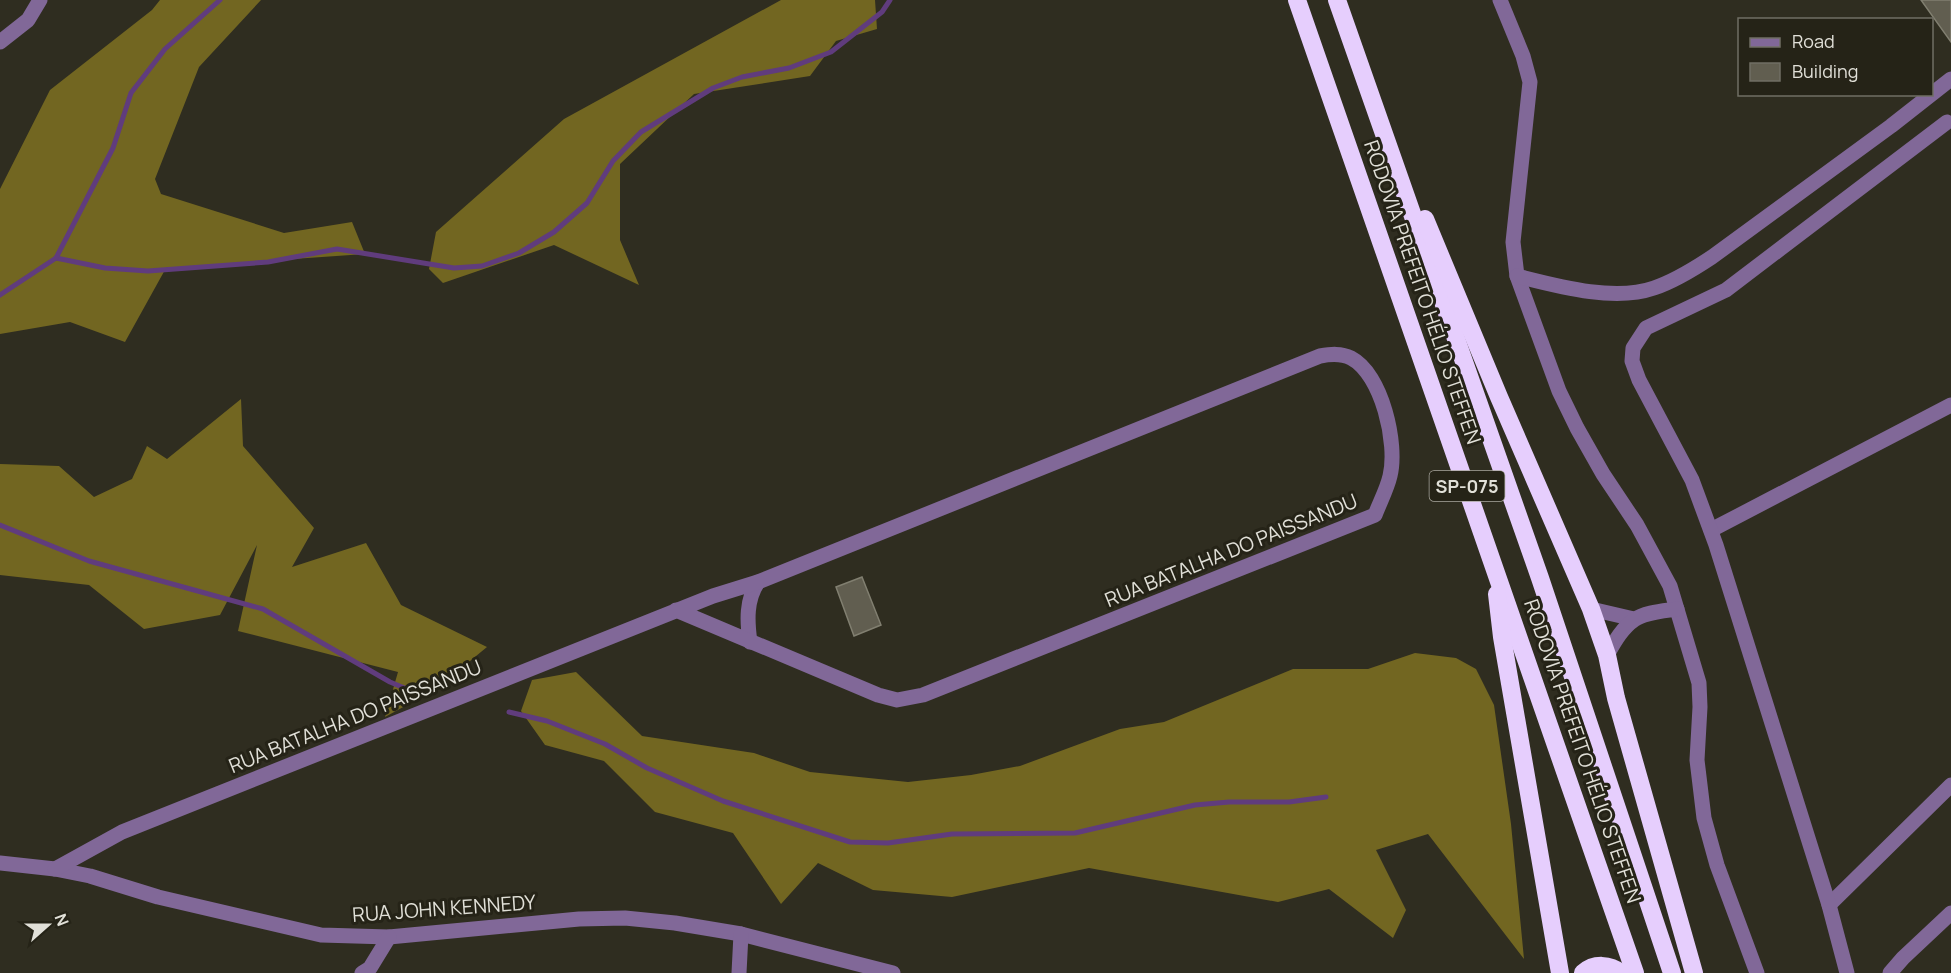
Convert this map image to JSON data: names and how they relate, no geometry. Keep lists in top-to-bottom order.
{
  "streets": {
    "highway": ["RODOVIA PREFEITO HÉLIO STEFFEN", "SP-075"],
    "street": ["RUA BATALHA DO PAISSANDU", "RUA JOHN KENNEDY"]
  },
  "crossings": [
    ["RUA BATALHA DO PAISSANDU", "RUA JOHN KENNEDY"]
  ],
  "legend": ["Road", "Building"],
  "north": "right"
}
